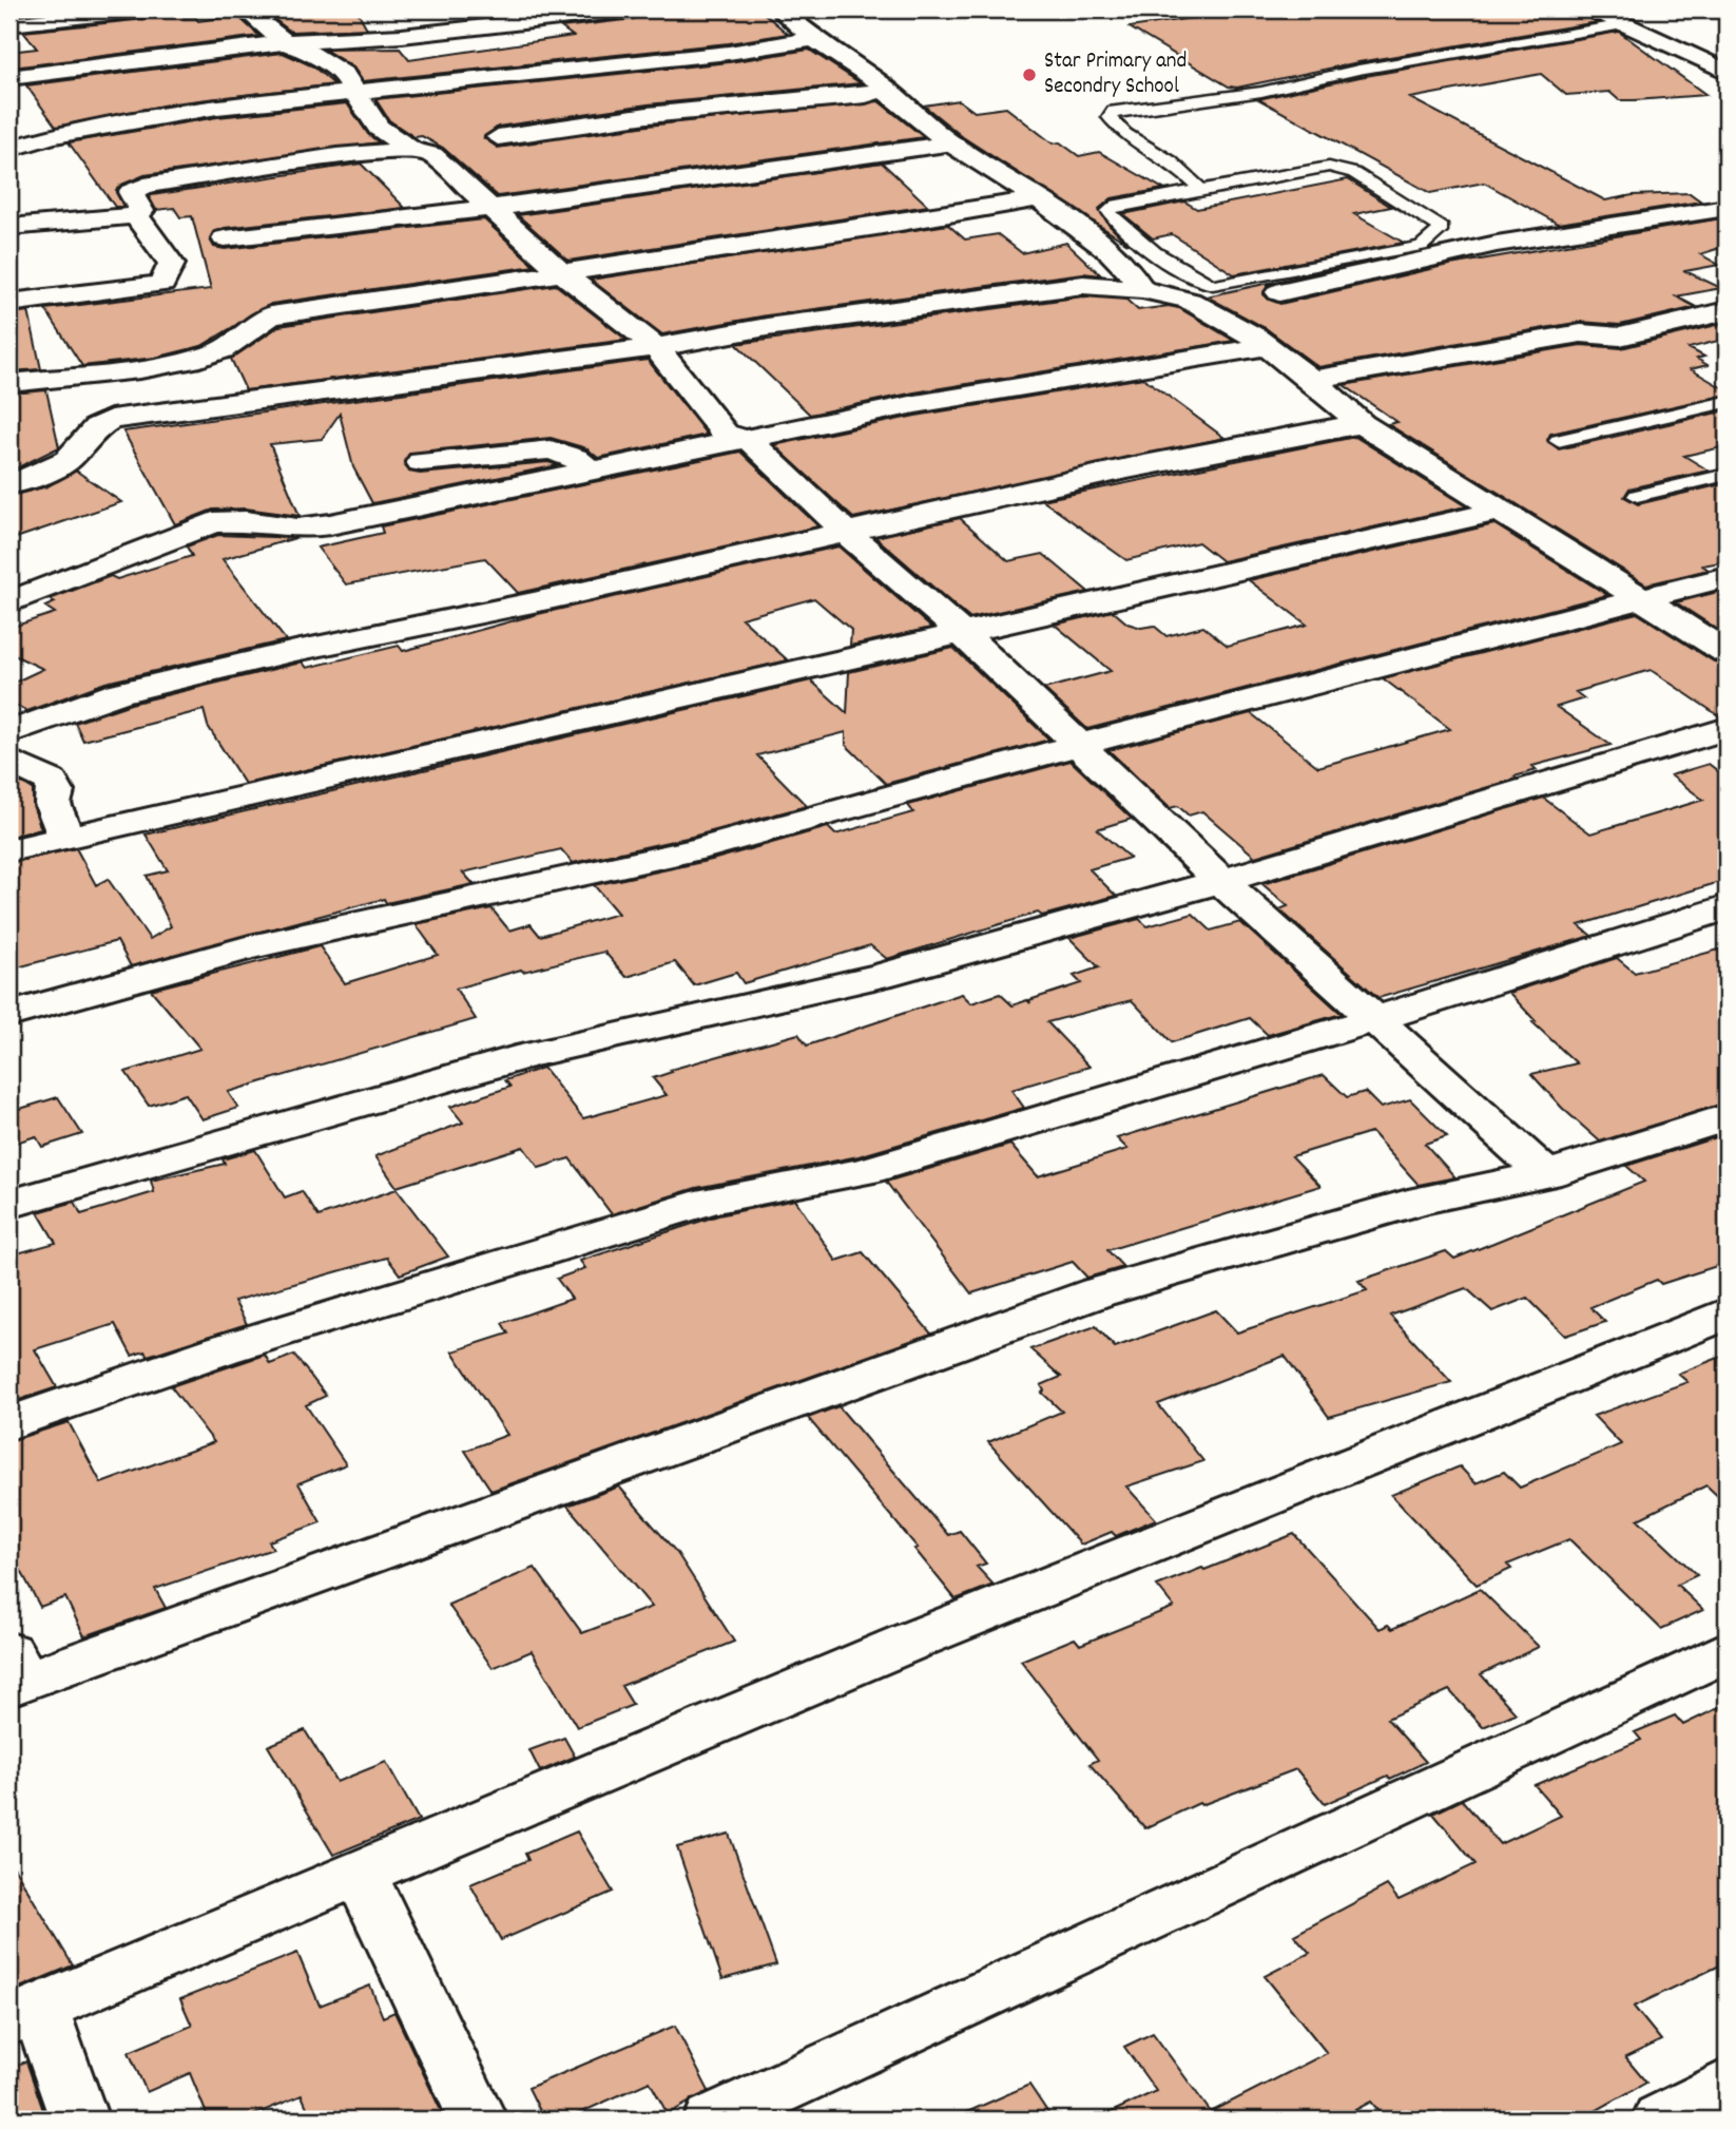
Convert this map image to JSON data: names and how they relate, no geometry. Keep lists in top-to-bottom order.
{
  "places": ["Star Primary and Secondry School"]
}
